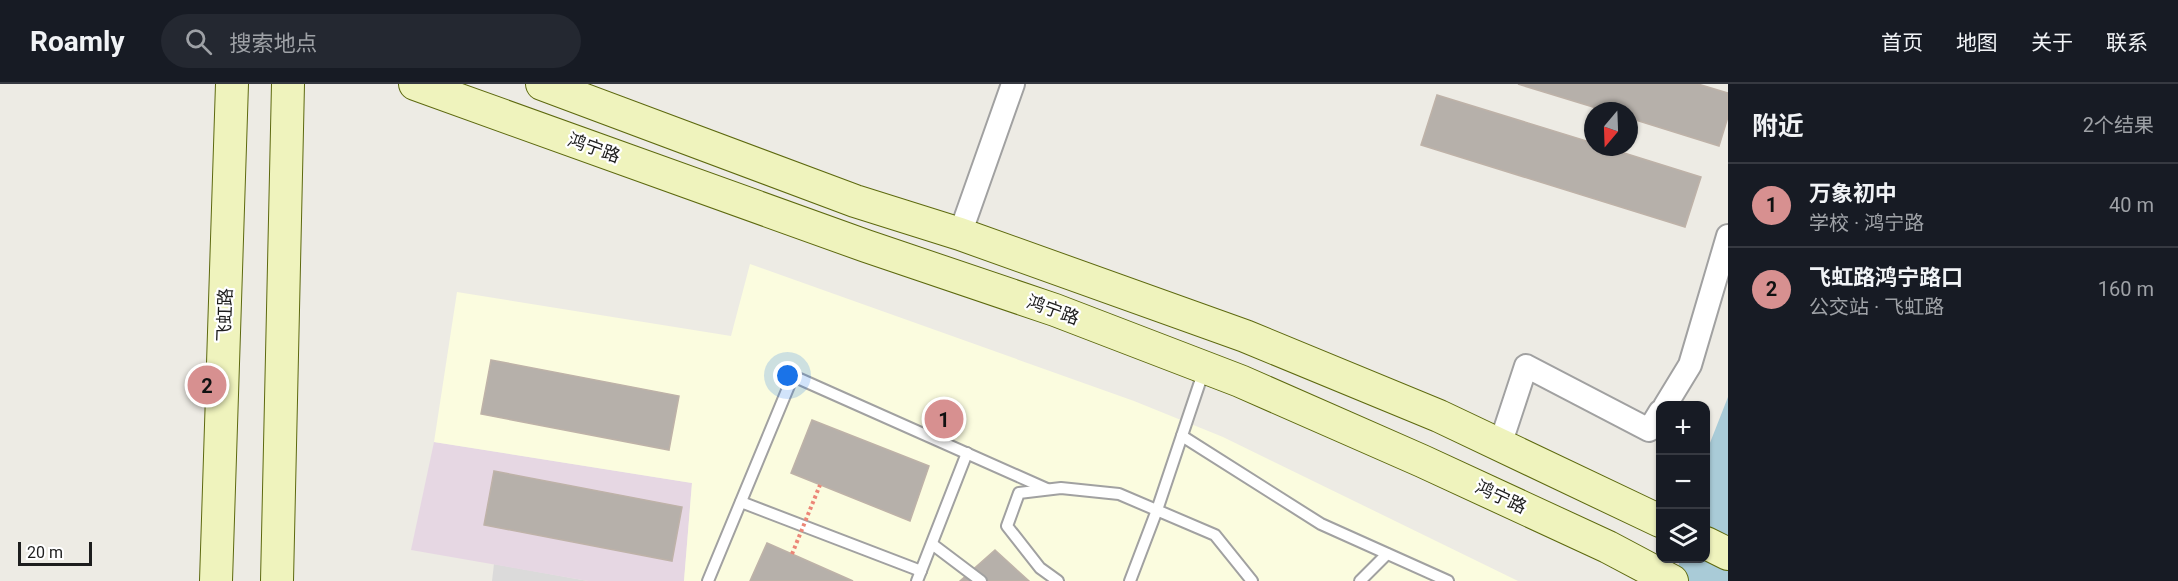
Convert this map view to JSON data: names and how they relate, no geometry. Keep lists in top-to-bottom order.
{
  "streets": {
    "main road": ["鸿宁路", "飞虹路"]
  },
  "scale_bar": "20 m",
  "north": "bottom",
  "page": {
    "header": "Roamly",
    "search": "搜索地点",
    "nav": [
      "首页",
      "地图",
      "关于",
      "联系"
    ],
    "heading": ["附近", "2个结果"],
    "list": [
      {
        "mark": "1",
        "name": "万象初中",
        "note": "学校 · 鸿宁路",
        "value": "40 m"
      },
      {
        "mark": "2",
        "name": "飞虹路鸿宁路口",
        "note": "公交站 · 飞虹路",
        "value": "160 m"
      }
    ],
    "pins": ["2", "1"],
    "map_buttons": ["+", "−"],
    "scale": "20 m"
  }
}
